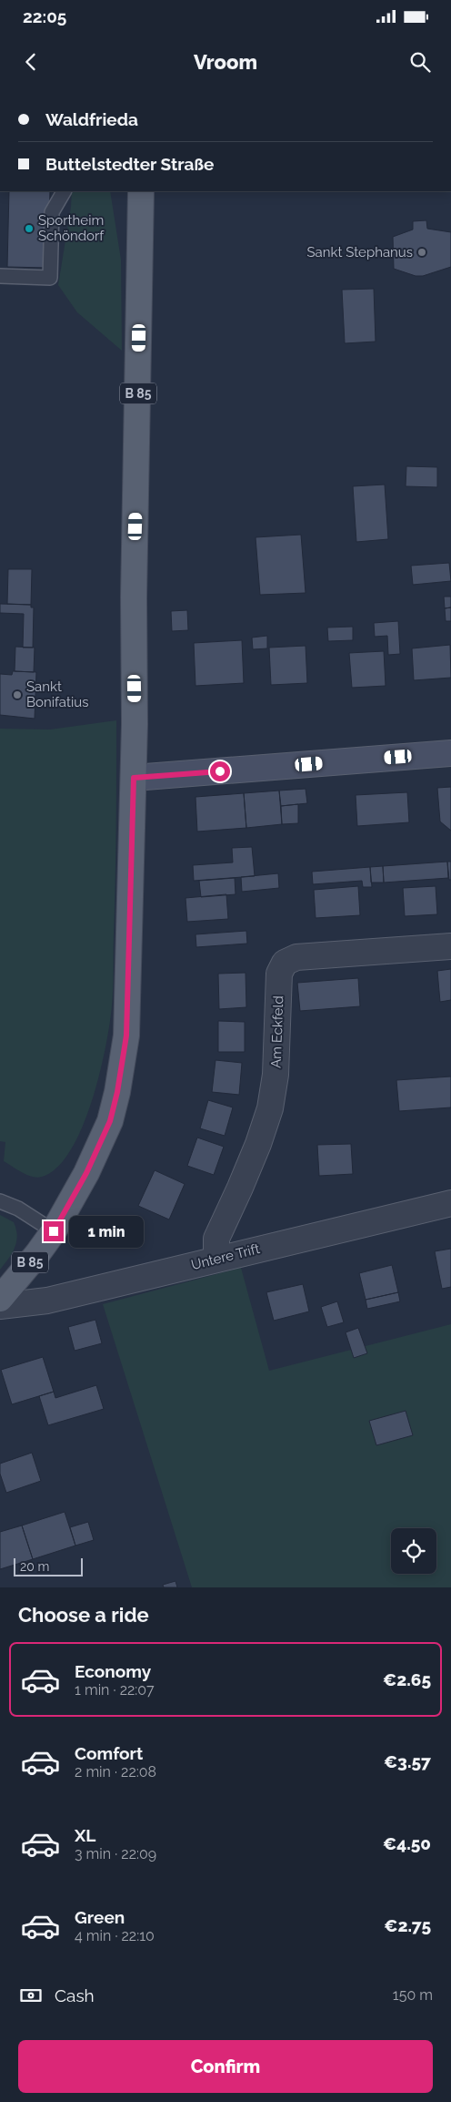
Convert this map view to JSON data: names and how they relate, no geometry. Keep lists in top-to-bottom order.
{
  "streets": {
    "main road": ["B 85"],
    "street": ["Am Eckfeld", "Untere Trift"]
  },
  "crossings": [
    ["Am Eckfeld", "Untere Trift"]
  ],
  "places": ["Sportheim Schöndorf", "Sankt Stephanus", "Sankt Bonifatius"],
  "scale_bar": "20 m",
  "page": {
    "status": "22:05",
    "header": "Vroom",
    "banner": ["Waldfrieda", "Buttelstedter Straße"],
    "bubble": "1 min",
    "scale": "20 m",
    "heading": "Choose a ride",
    "list": [
      {
        "name": "Economy",
        "note": "1 min · 22:07",
        "value": "€2.65"
      },
      {
        "name": "Comfort",
        "note": "2 min · 22:08",
        "value": "€3.57"
      },
      {
        "name": "XL",
        "note": "3 min · 22:09",
        "value": "€4.50"
      },
      {
        "name": "Green",
        "note": "4 min · 22:10",
        "value": "€2.75"
      }
    ],
    "pay": ["Cash", "150 m"],
    "buttons": "Confirm"
  }
}
